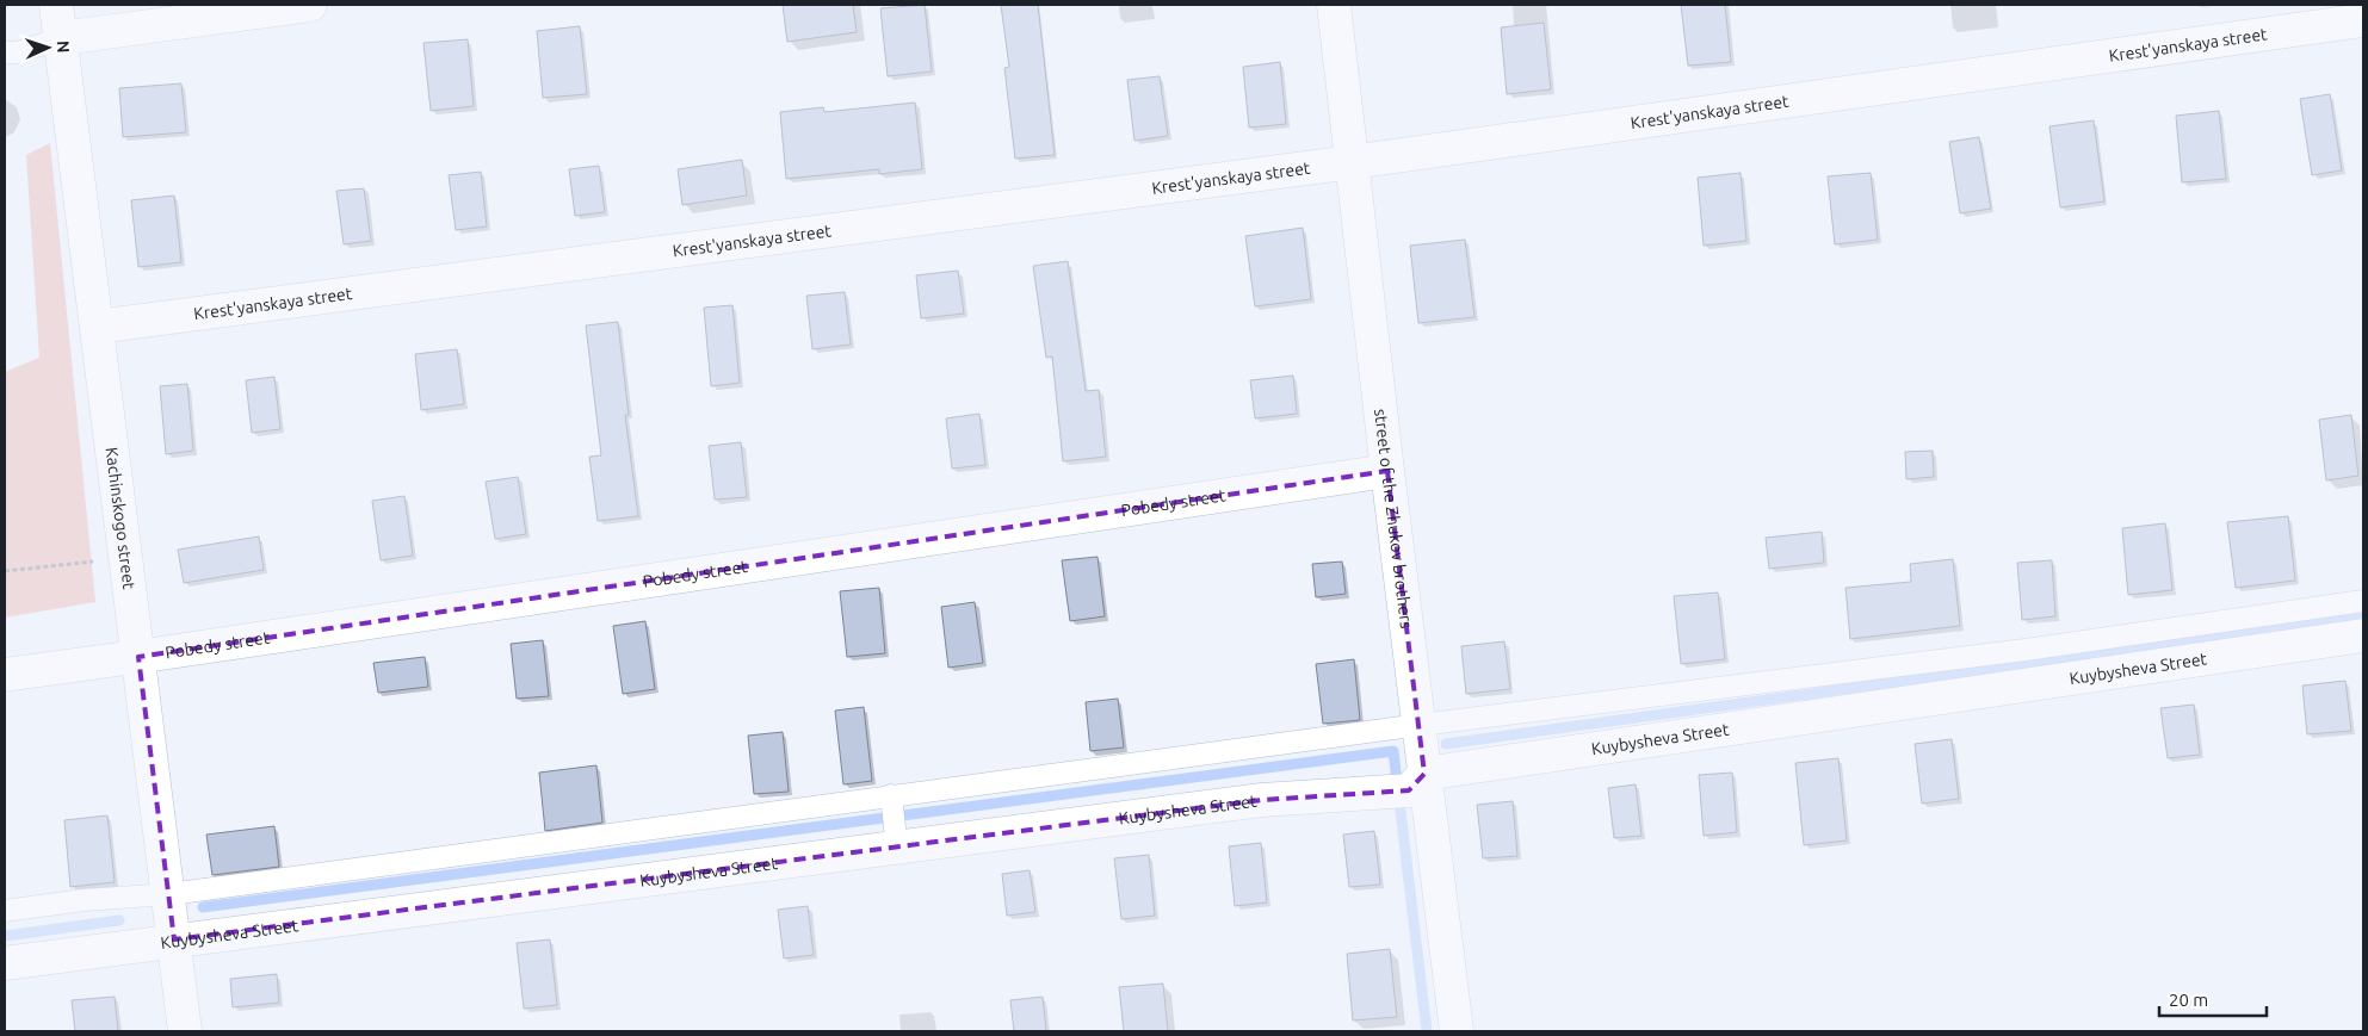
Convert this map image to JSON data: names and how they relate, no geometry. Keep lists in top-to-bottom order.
{
  "streets": {
    "street": [
      "Krest'yanskaya street",
      "Pobedy street",
      "Kachinskogo street",
      "street of the Zhukov brothers",
      "Kuybysheva Street"
    ]
  },
  "crossings": [
    ["Krest'yanskaya street", "Kachinskogo street"],
    ["Krest'yanskaya street", "street of the Zhukov brothers"],
    ["Pobedy street", "Kachinskogo street"],
    ["Pobedy street", "street of the Zhukov brothers"],
    ["Kachinskogo street", "Kuybysheva Street"],
    ["street of the Zhukov brothers", "Kuybysheva Street"]
  ],
  "scale_bar": "20 m",
  "north": "right"
}
